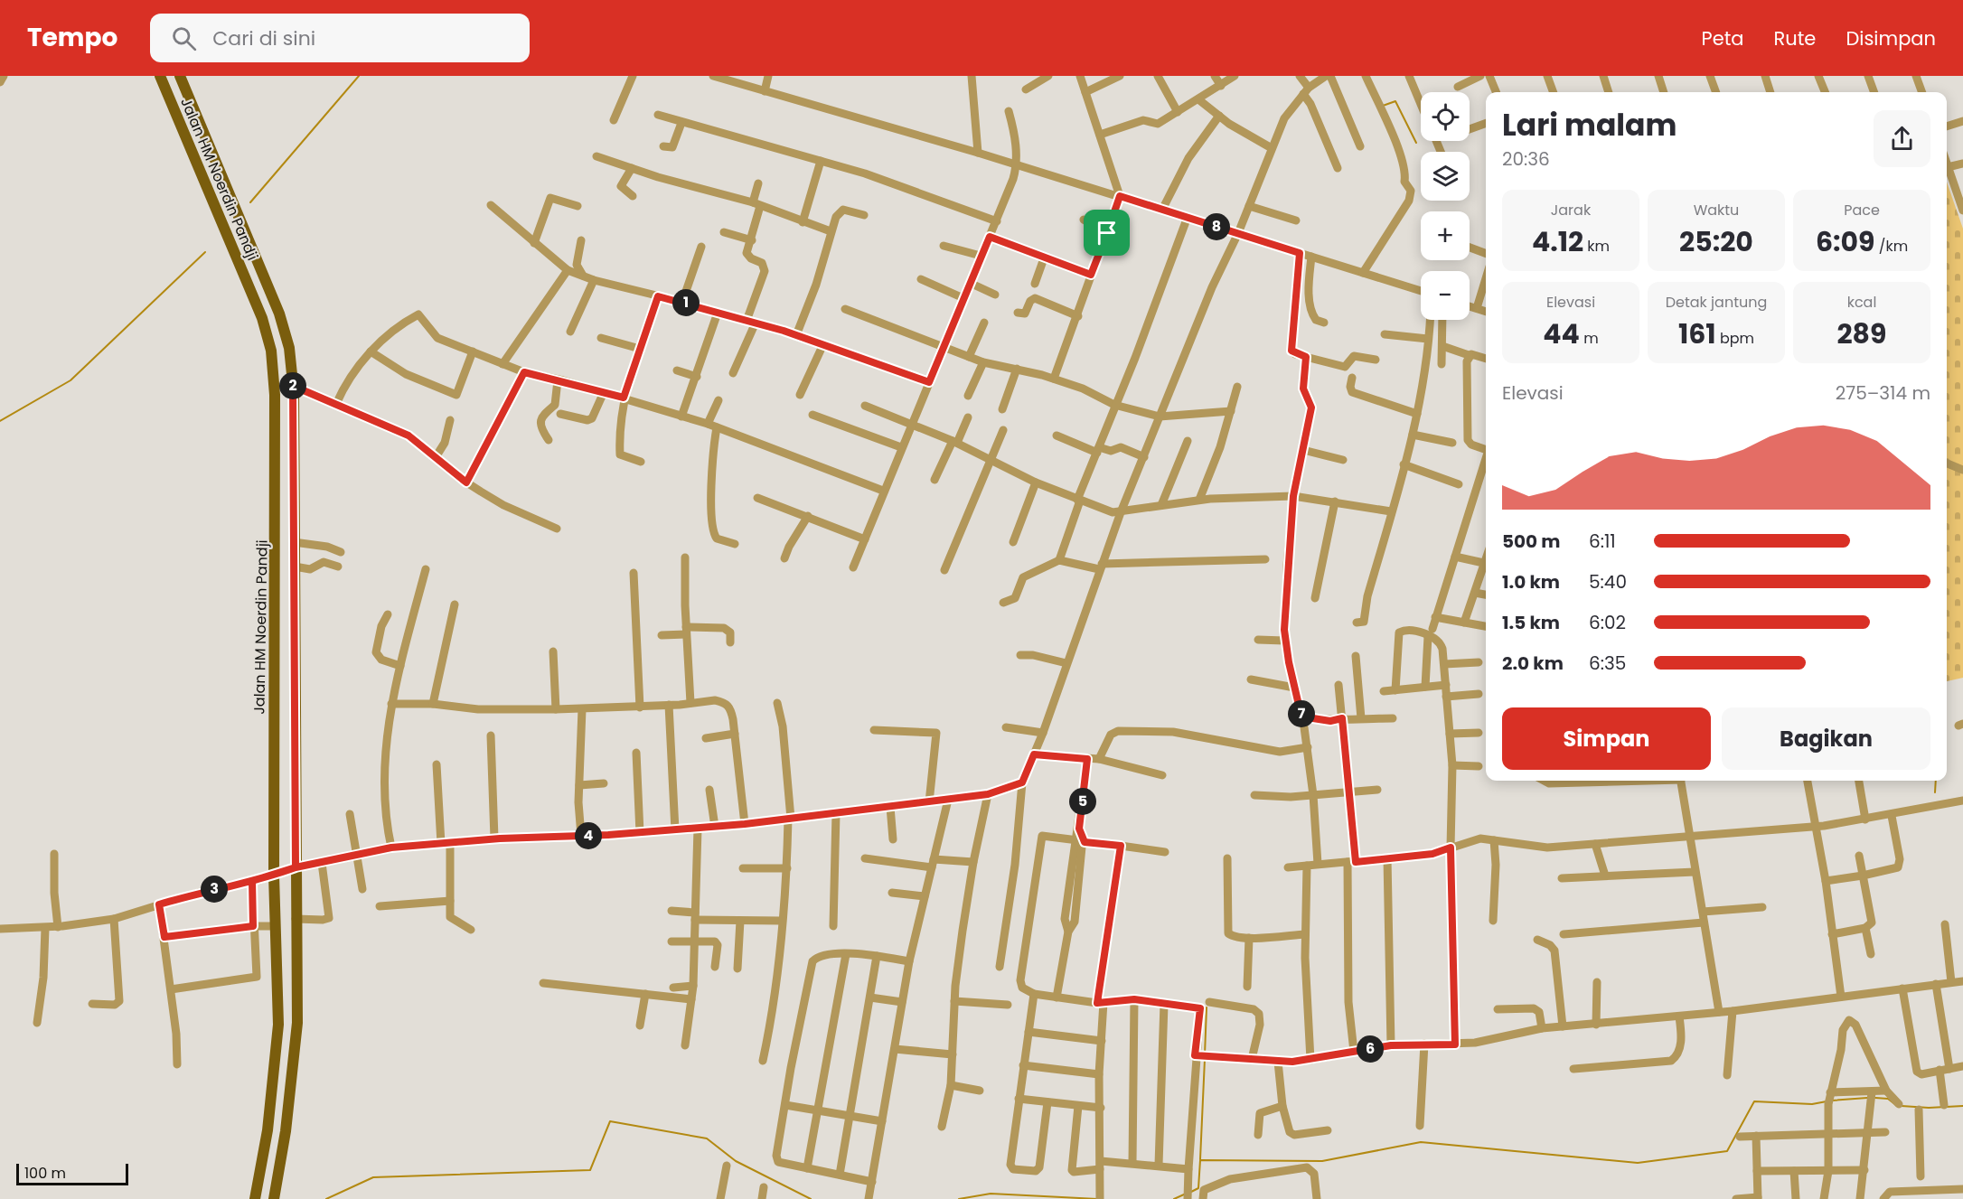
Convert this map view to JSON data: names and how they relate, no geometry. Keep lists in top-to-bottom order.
{
  "streets": {
    "main road": ["Jalan HM Noerdin Pandji"]
  },
  "scale_bar": "100 m",
  "page": {
    "header": "Tempo",
    "search": "Cari di sini",
    "nav": ["Peta", "Rute", "Disimpan"],
    "map_buttons": ["+", "−"],
    "heading": ["Lari malam", "20:36"],
    "stats": [
      ["Jarak", "4.12 km"],
      ["Waktu", "25:20"],
      ["Pace", "6:09 /km"],
      ["Elevasi", "44 m"],
      ["Detak jantung", "161 bpm"],
      ["kcal", "289"]
    ],
    "pins": [
      "8",
      "1",
      "2",
      "7",
      "5",
      "4",
      "3",
      "6"
    ],
    "chart": ["Elevasi", "275–314 m"],
    "list": [
      {
        "name": "500 m",
        "note": "6:11"
      },
      {
        "name": "1.0 km",
        "note": "5:40"
      },
      {
        "name": "1.5 km",
        "note": "6:02"
      },
      {
        "name": "2.0 km",
        "note": "6:35"
      }
    ],
    "buttons": ["Simpan", "Bagikan"],
    "scale": "100 m"
  }
}
